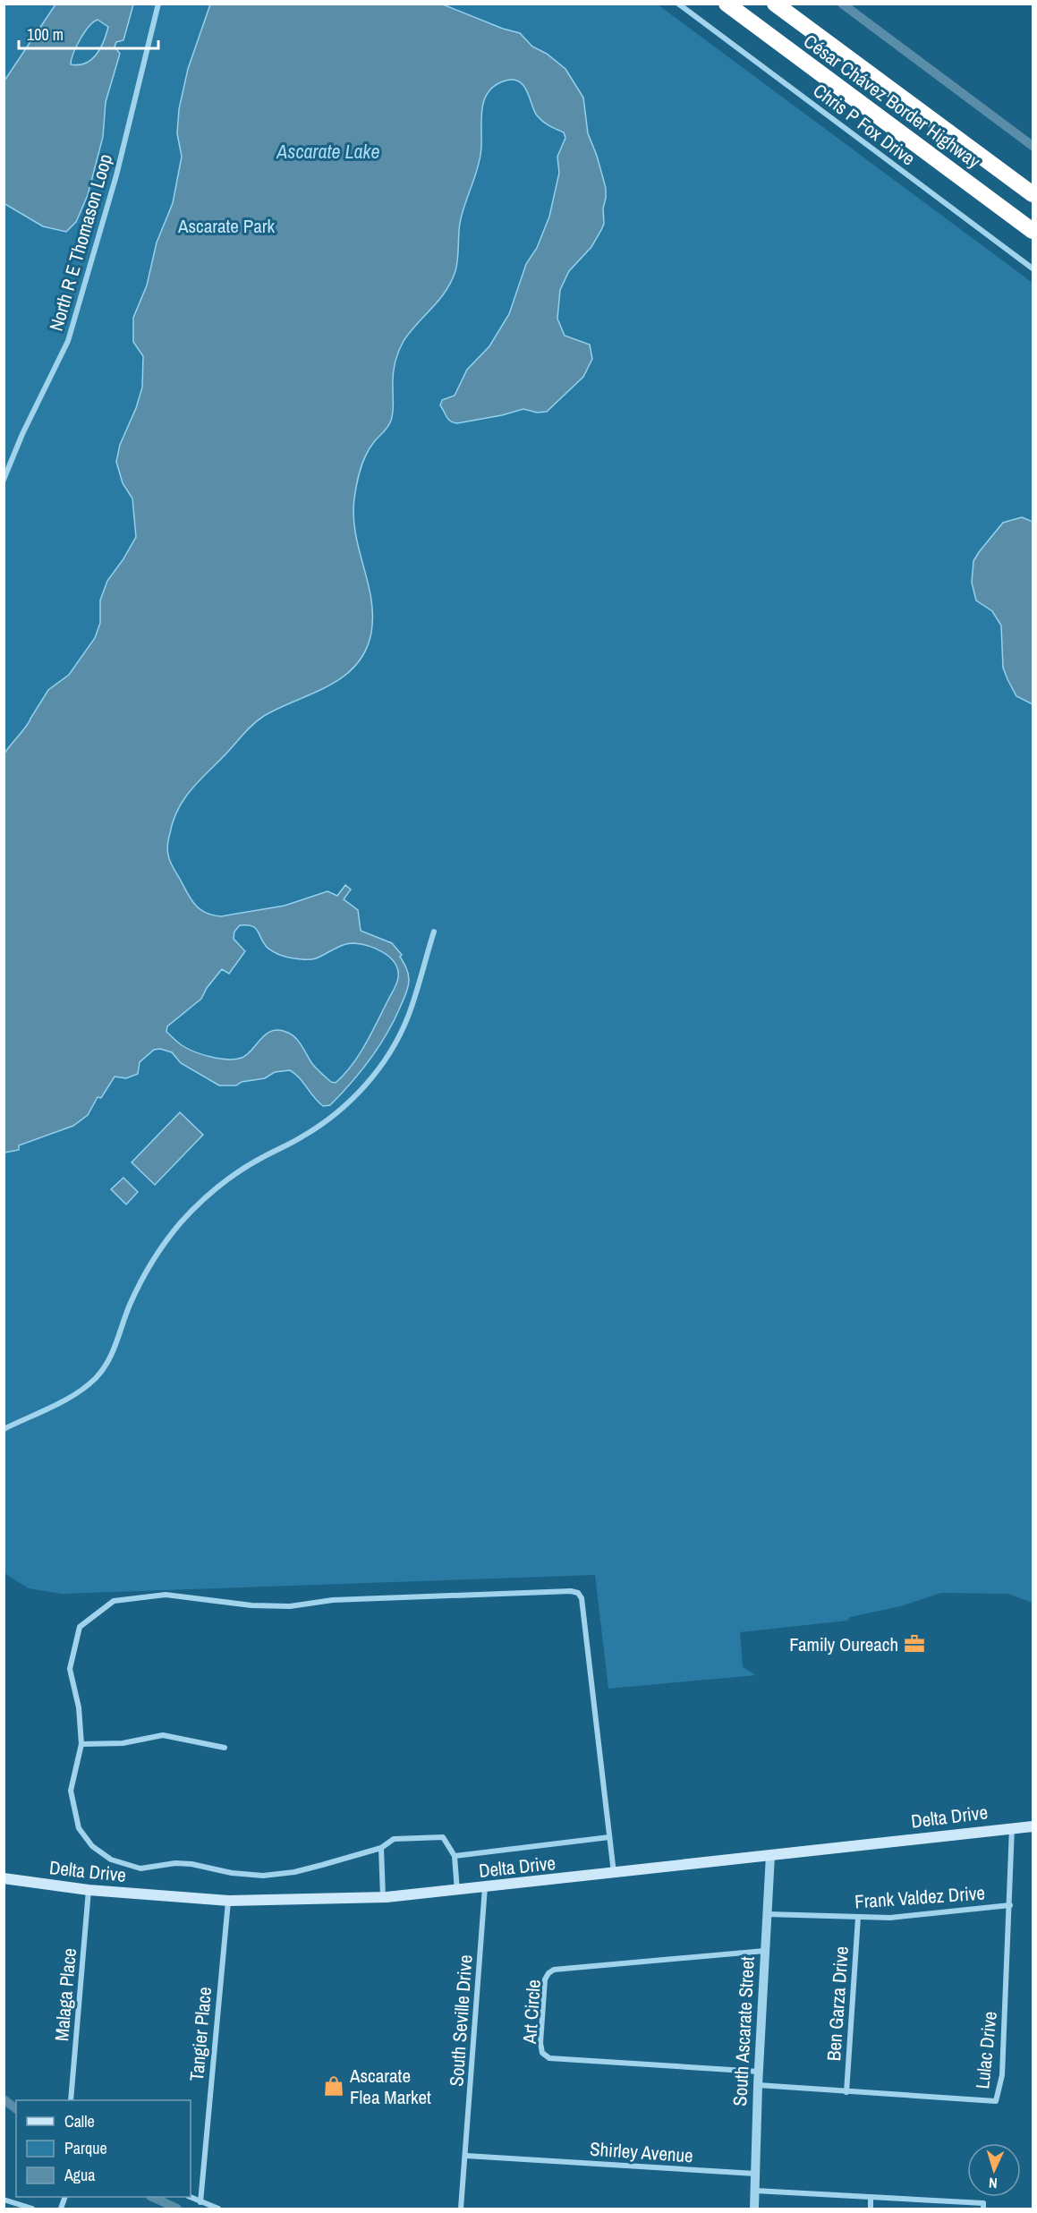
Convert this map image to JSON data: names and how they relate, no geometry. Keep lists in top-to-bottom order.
{
  "streets": {
    "highway": ["César Chávez Border Highway"],
    "main road": ["Delta Drive"],
    "street": [
      "Chris P Fox Drive",
      "North R E Thomason Loop",
      "Frank Valdez Drive",
      "Malaga Place",
      "Ben Garza Drive",
      "Art Circle",
      "South Seville Drive",
      "South Ascarate Street",
      "Tangier Place",
      "Lulac Drive",
      "Shirley Avenue"
    ]
  },
  "crossings": [
    ["Delta Drive", "Malaga Place"],
    ["Delta Drive", "South Seville Drive"],
    ["Delta Drive", "South Ascarate Street"],
    ["Delta Drive", "Tangier Place"],
    ["Delta Drive", "Lulac Drive"],
    ["Frank Valdez Drive", "Ben Garza Drive"],
    ["Frank Valdez Drive", "South Ascarate Street"],
    ["Frank Valdez Drive", "Lulac Drive"],
    ["Ben Garza Drive", "Lulac Drive"],
    ["Art Circle", "South Ascarate Street"],
    ["South Seville Drive", "Shirley Avenue"],
    ["South Ascarate Street", "Lulac Drive"],
    ["South Ascarate Street", "Shirley Avenue"]
  ],
  "water": ["Ascarate Lake"],
  "parks": ["Ascarate Park"],
  "places": {
    "office": ["Family Oureach"],
    "shop": ["Ascarate Flea Market"]
  },
  "legend": ["Calle", "Parque", "Agua"],
  "scale_bar": "100 m",
  "north": "bottom"
}
